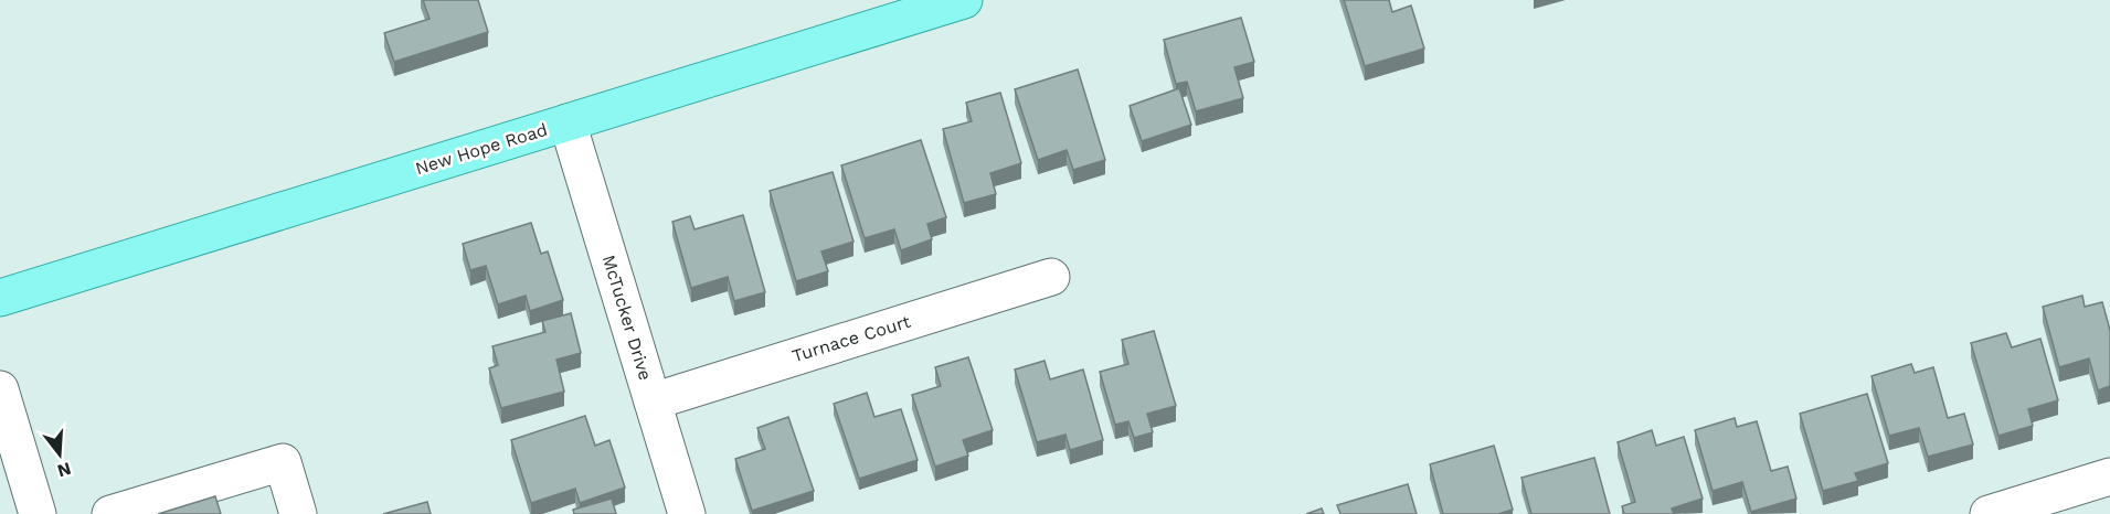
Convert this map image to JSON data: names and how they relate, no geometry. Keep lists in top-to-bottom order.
{
  "streets": {
    "main road": ["New Hope Road"],
    "street": ["McTucker Drive", "Turnace Court"]
  },
  "crossings": [
    ["New Hope Road", "McTucker Drive"],
    ["McTucker Drive", "Turnace Court"]
  ],
  "north": "bottom"
}
